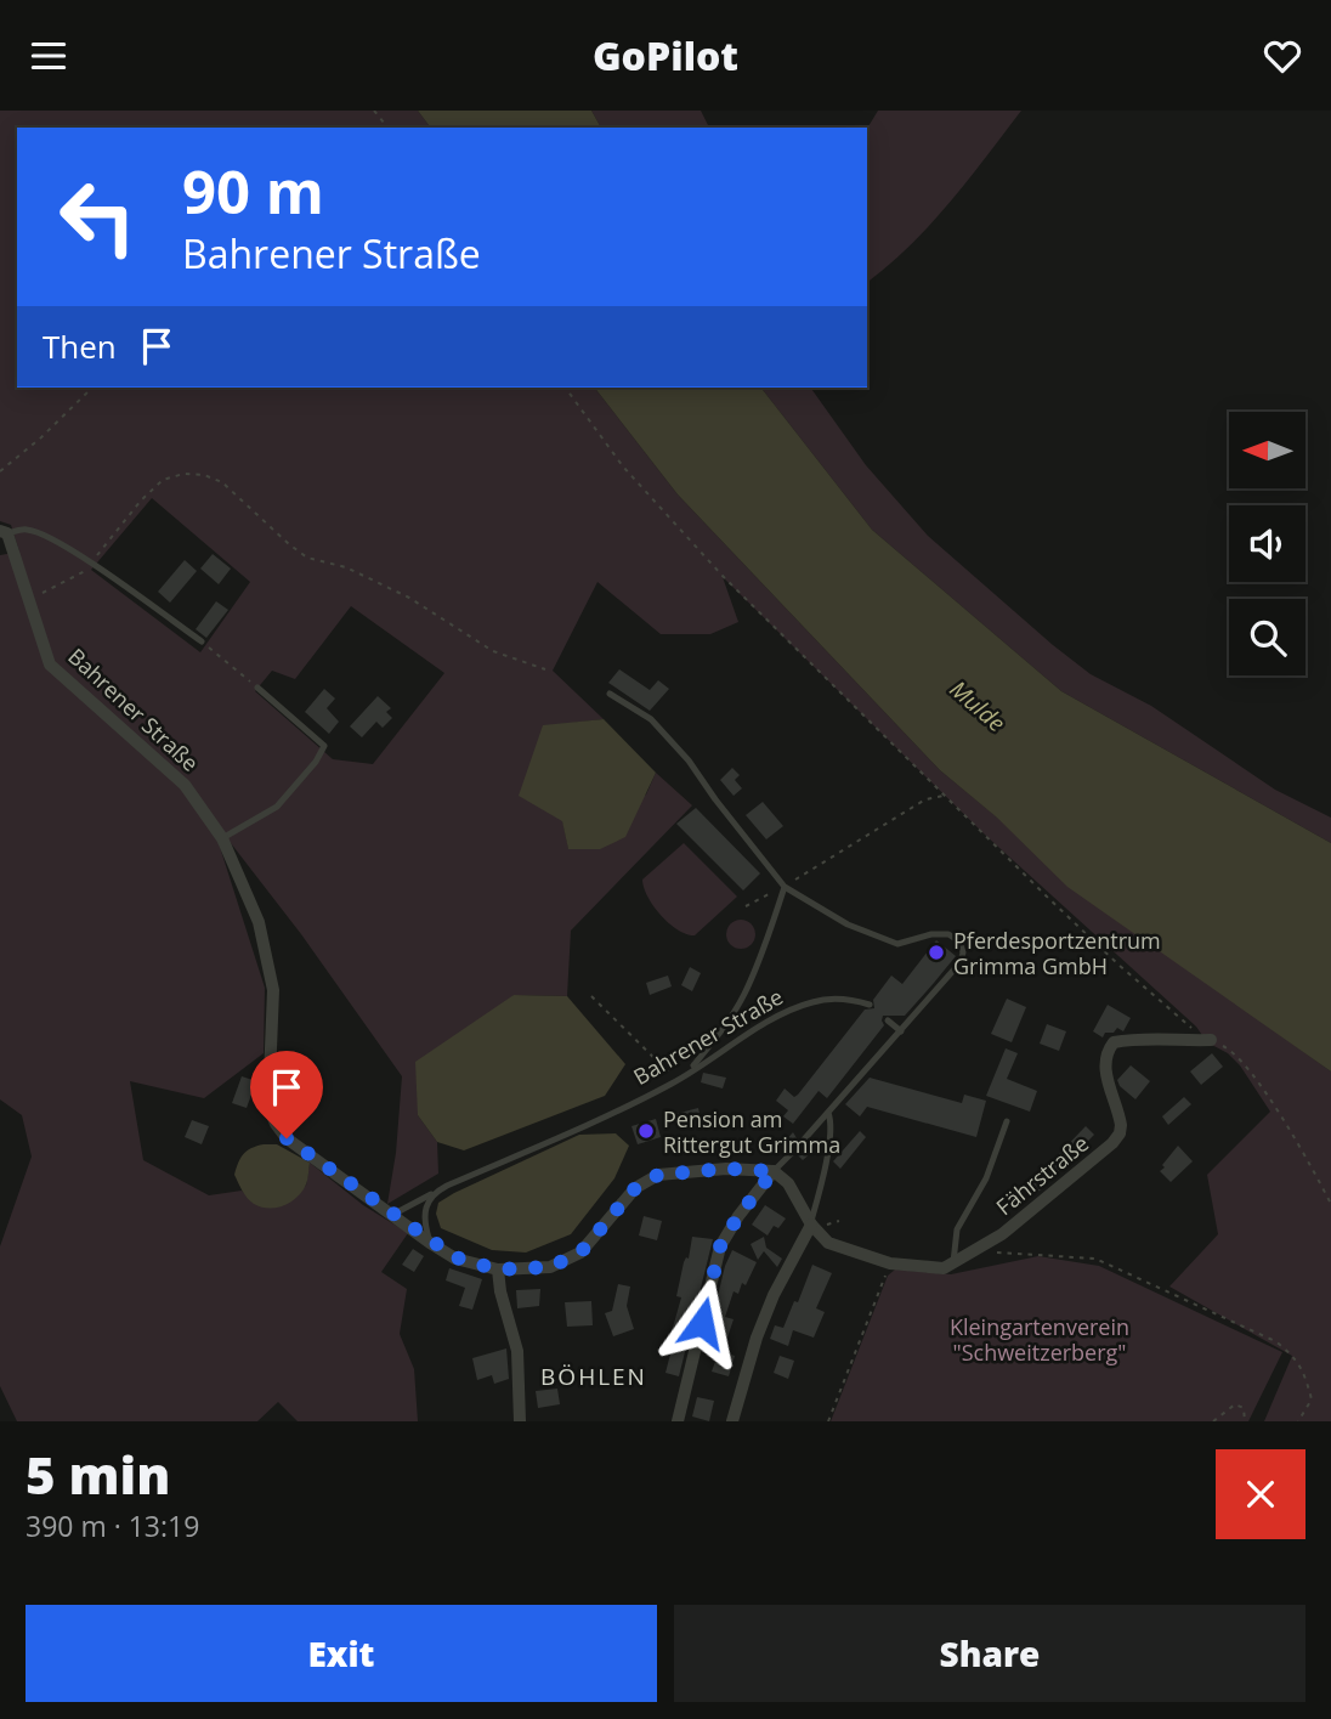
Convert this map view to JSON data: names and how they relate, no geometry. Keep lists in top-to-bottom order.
{
  "streets": {
    "street": ["Bahrener Straße", "Fährstraße"]
  },
  "districts": ["BÖHLEN"],
  "water": ["Mulde"],
  "parks": ["Kleingartenverein \"Schweitzerberg\""],
  "places": ["Pferdesportzentrum Grimma GmbH", "Pension am Rittergut Grimma"],
  "north": "left",
  "page": {
    "header": "GoPilot",
    "turn": ["90 m", "Bahrener Straße"],
    "then": "Then",
    "heading": ["5 min", "390 m · 13:19"],
    "buttons": ["Exit", "Share"]
  }
}
